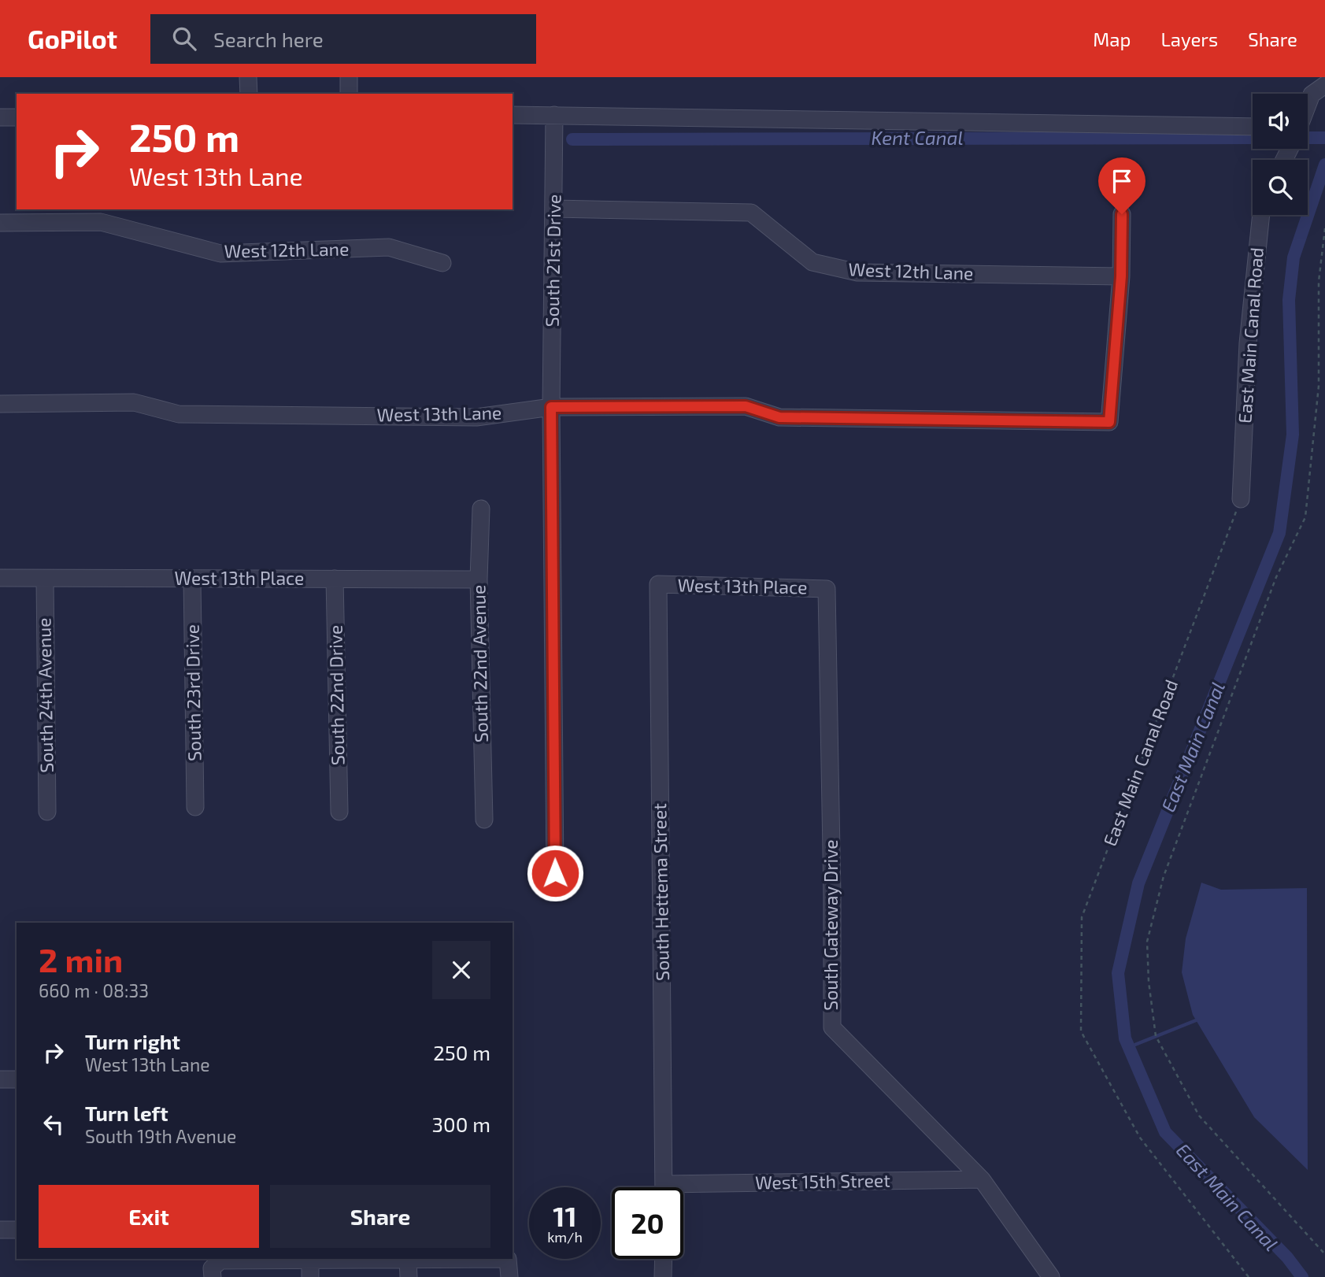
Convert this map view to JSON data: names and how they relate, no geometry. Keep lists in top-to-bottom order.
{
  "streets": {
    "street": [
      "West 12th Lane",
      "South 21st Drive",
      "East Main Canal Road",
      "West 13th Lane",
      "West 13th Place",
      "South 22nd Avenue",
      "South 23rd Drive",
      "South 24th Avenue",
      "South 22nd Drive",
      "South Hettema Street",
      "South Gateway Drive",
      "West 15th Street"
    ]
  },
  "crossings": [
    ["West 12th Lane", "South 21st Drive"],
    ["West 12th Lane", "West 13th Lane"],
    ["South 21st Drive", "West 13th Lane"],
    ["West 13th Place", "South 22nd Avenue"],
    ["West 13th Place", "South 23rd Drive"],
    ["West 13th Place", "South 24th Avenue"],
    ["West 13th Place", "South 22nd Drive"],
    ["West 13th Place", "South Hettema Street"],
    ["West 13th Place", "South Gateway Drive"],
    ["South Gateway Drive", "West 15th Street"]
  ],
  "water": ["Kent Canal", "East Main Canal"],
  "page": {
    "header": "GoPilot",
    "search": "Search here",
    "nav": ["Map", "Layers", "Share"],
    "turn": ["250 m", "West 13th Lane"],
    "heading": ["2 min", "660 m · 08:33"],
    "list": [
      {
        "name": "Turn right",
        "note": "West 13th Lane",
        "value": "250 m"
      },
      {
        "name": "Turn left",
        "note": "South 19th Avenue",
        "value": "300 m"
      }
    ],
    "buttons": ["Exit", "Share"],
    "speed": "11 km/h",
    "limit": "20"
  }
}
